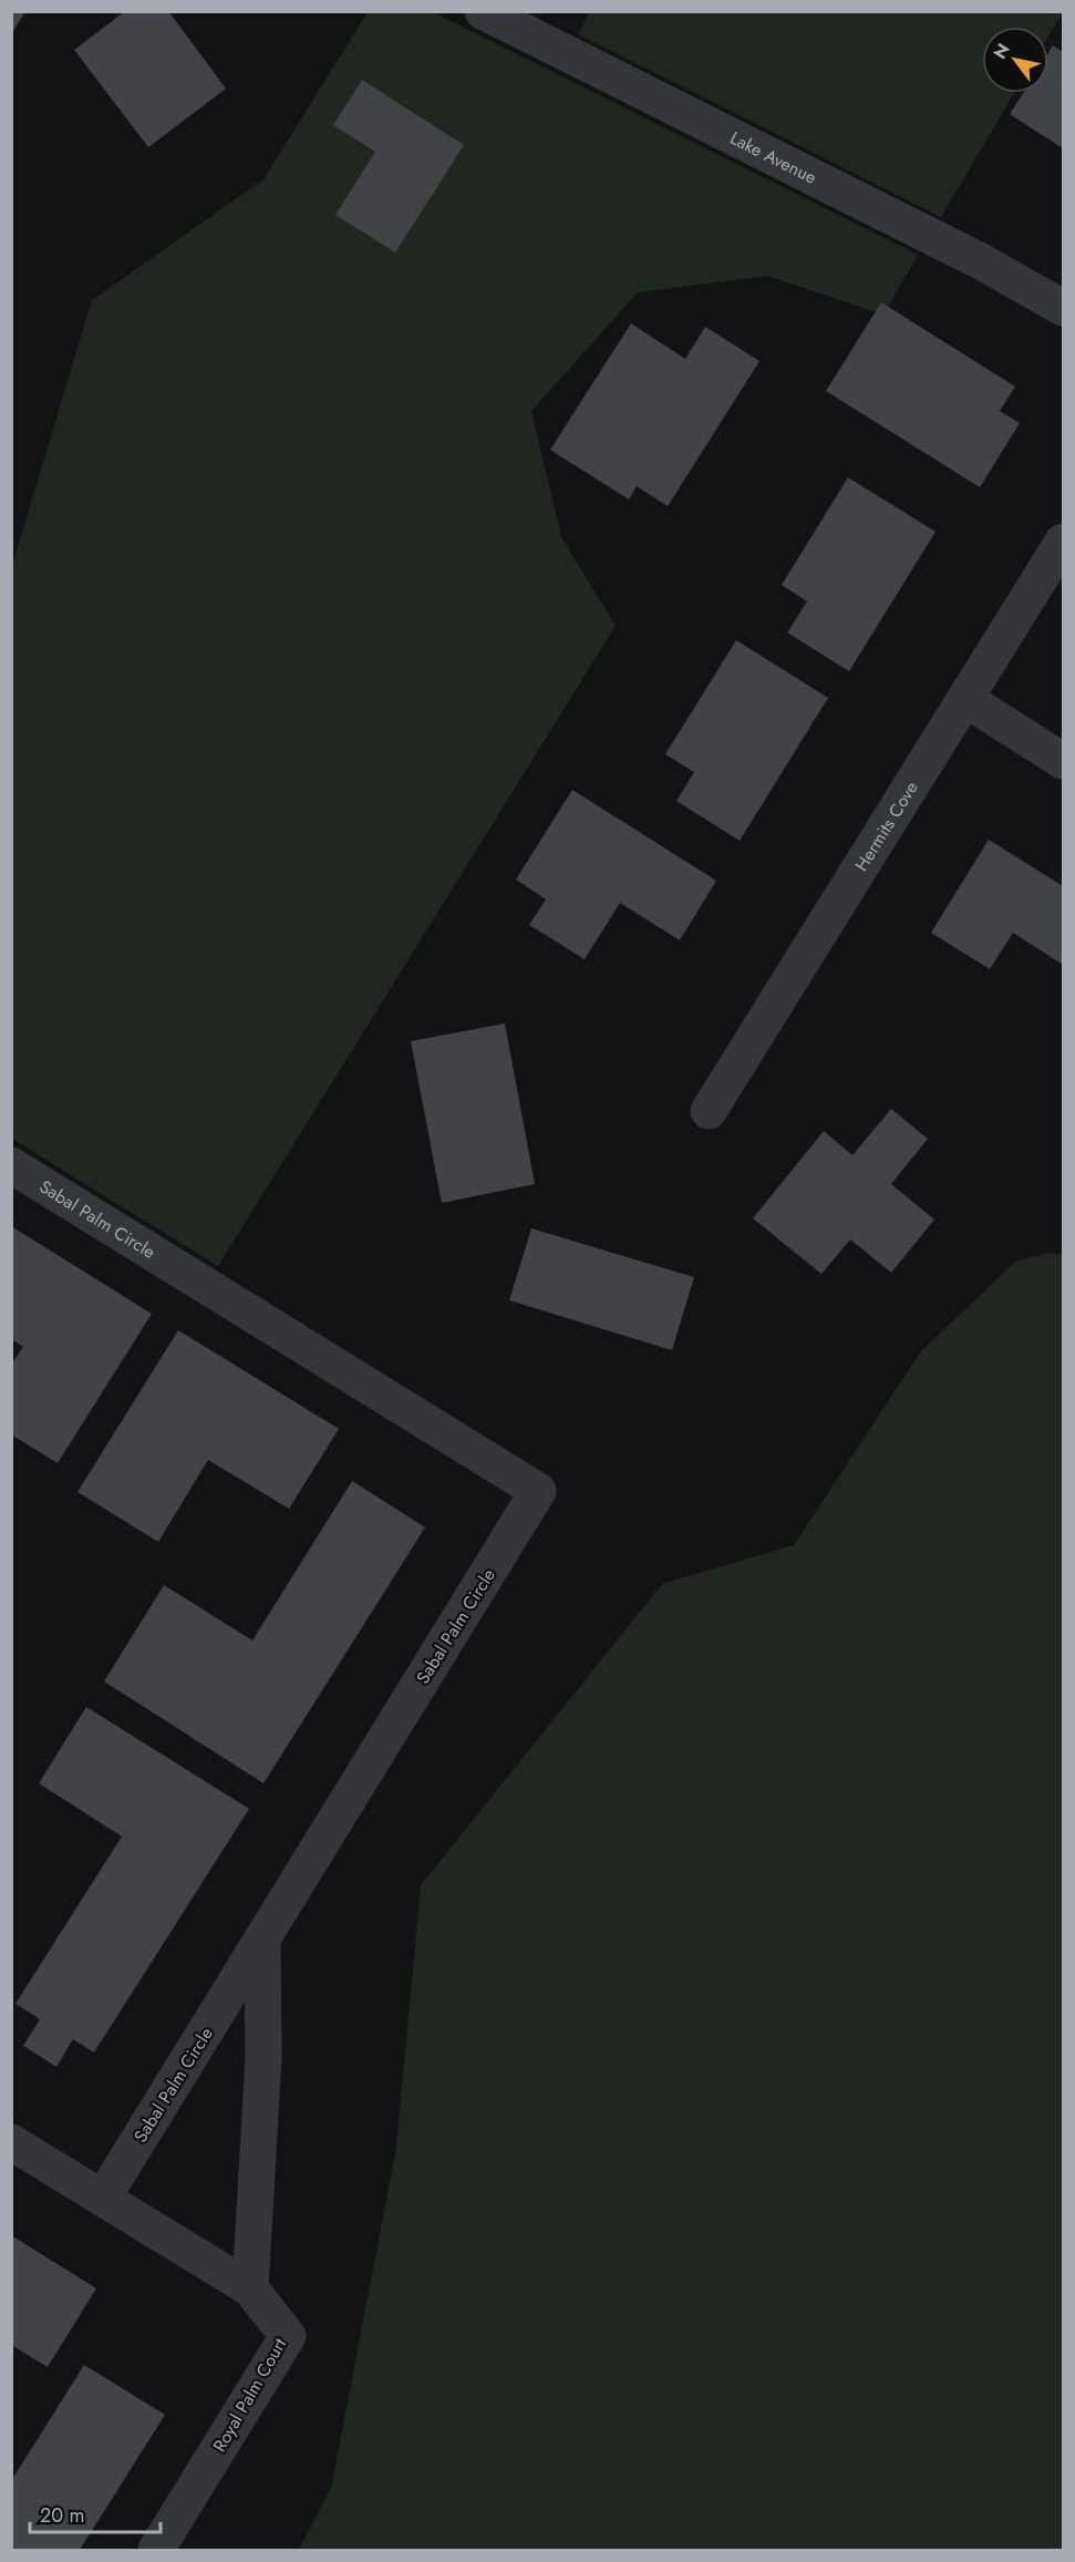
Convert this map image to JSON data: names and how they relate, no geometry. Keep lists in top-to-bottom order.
{
  "streets": {
    "street": [
      "Lake Avenue",
      "Hermits Cove",
      "Sabal Palm Circle",
      "Royal Palm Court"
    ]
  },
  "crossings": [
    ["Sabal Palm Circle", "Royal Palm Court"]
  ],
  "scale_bar": "20 m",
  "north": "top left"
}
